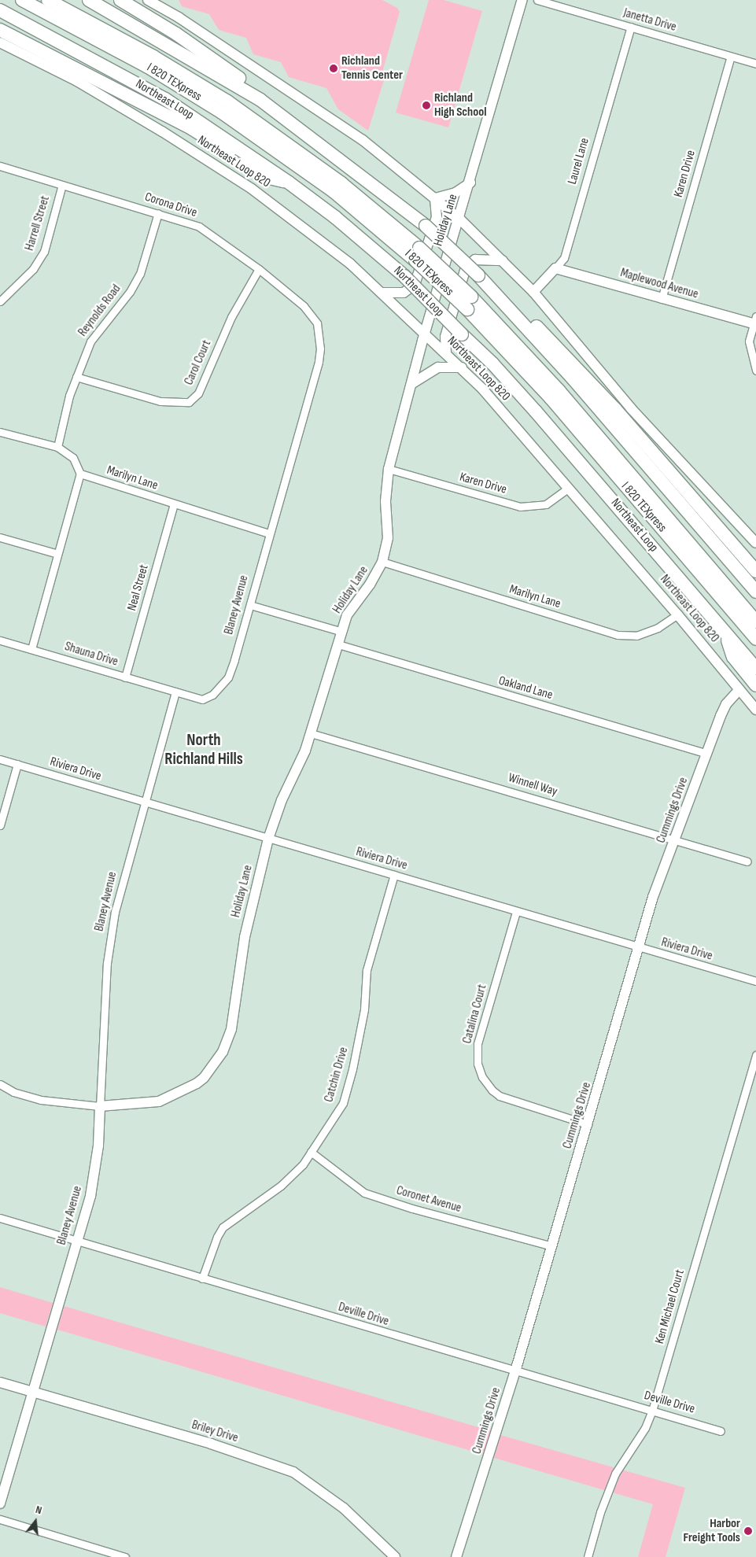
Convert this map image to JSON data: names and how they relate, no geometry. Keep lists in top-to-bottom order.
{
  "streets": {
    "highway": ["I 820 TEXpress", "Northeast Loop"],
    "street": [
      "Janetta Drive",
      "Laurel Lane",
      "Northeast Loop 820",
      "Karen Drive",
      "Corona Drive",
      "Holiday Lane",
      "Harrell Street",
      "Maplewood Avenue",
      "Reynolds Road",
      "Carol Court",
      "Marilyn Lane",
      "Neal Street",
      "Blaney Avenue",
      "Shauna Drive",
      "Oakland Lane",
      "Riviera Drive",
      "Winnell Way",
      "Cummings Drive",
      "Catalina Court",
      "Catchin Drive",
      "Coronet Avenue",
      "Ken Michael Court",
      "Deville Drive",
      "Briley Drive"
    ]
  },
  "crossings": [
    ["Janetta Drive", "Laurel Lane"],
    ["Janetta Drive", "Karen Drive"],
    ["Laurel Lane", "Maplewood Avenue"],
    ["Northeast Loop 820", "Karen Drive"],
    ["Northeast Loop 820", "Holiday Lane"],
    ["Northeast Loop 820", "Marilyn Lane"],
    ["Northeast Loop 820", "Cummings Drive"],
    ["Karen Drive", "Holiday Lane"],
    ["Karen Drive", "Maplewood Avenue"],
    ["Corona Drive", "Harrell Street"],
    ["Corona Drive", "Reynolds Road"],
    ["Corona Drive", "Carol Court"],
    ["Corona Drive", "Blaney Avenue"],
    ["Holiday Lane", "Marilyn Lane"],
    ["Holiday Lane", "Blaney Avenue"],
    ["Holiday Lane", "Oakland Lane"],
    ["Holiday Lane", "Riviera Drive"],
    ["Holiday Lane", "Winnell Way"],
    ["Reynolds Road", "Carol Court"],
    ["Marilyn Lane", "Neal Street"],
    ["Marilyn Lane", "Blaney Avenue"],
    ["Neal Street", "Shauna Drive"],
    ["Blaney Avenue", "Shauna Drive"],
    ["Blaney Avenue", "Riviera Drive"],
    ["Blaney Avenue", "Deville Drive"],
    ["Blaney Avenue", "Briley Drive"],
    ["Oakland Lane", "Cummings Drive"],
    ["Riviera Drive", "Cummings Drive"],
    ["Riviera Drive", "Catalina Court"],
    ["Riviera Drive", "Catchin Drive"],
    ["Winnell Way", "Cummings Drive"],
    ["Cummings Drive", "Catalina Court"],
    ["Cummings Drive", "Coronet Avenue"],
    ["Cummings Drive", "Deville Drive"],
    ["Catchin Drive", "Coronet Avenue"],
    ["Catchin Drive", "Deville Drive"],
    ["Ken Michael Court", "Deville Drive"]
  ],
  "districts": ["North Richland Hills"],
  "places": ["Richland Tennis Center", "Richland High School", "Harbor Freight Tools"],
  "north": "top"
}
